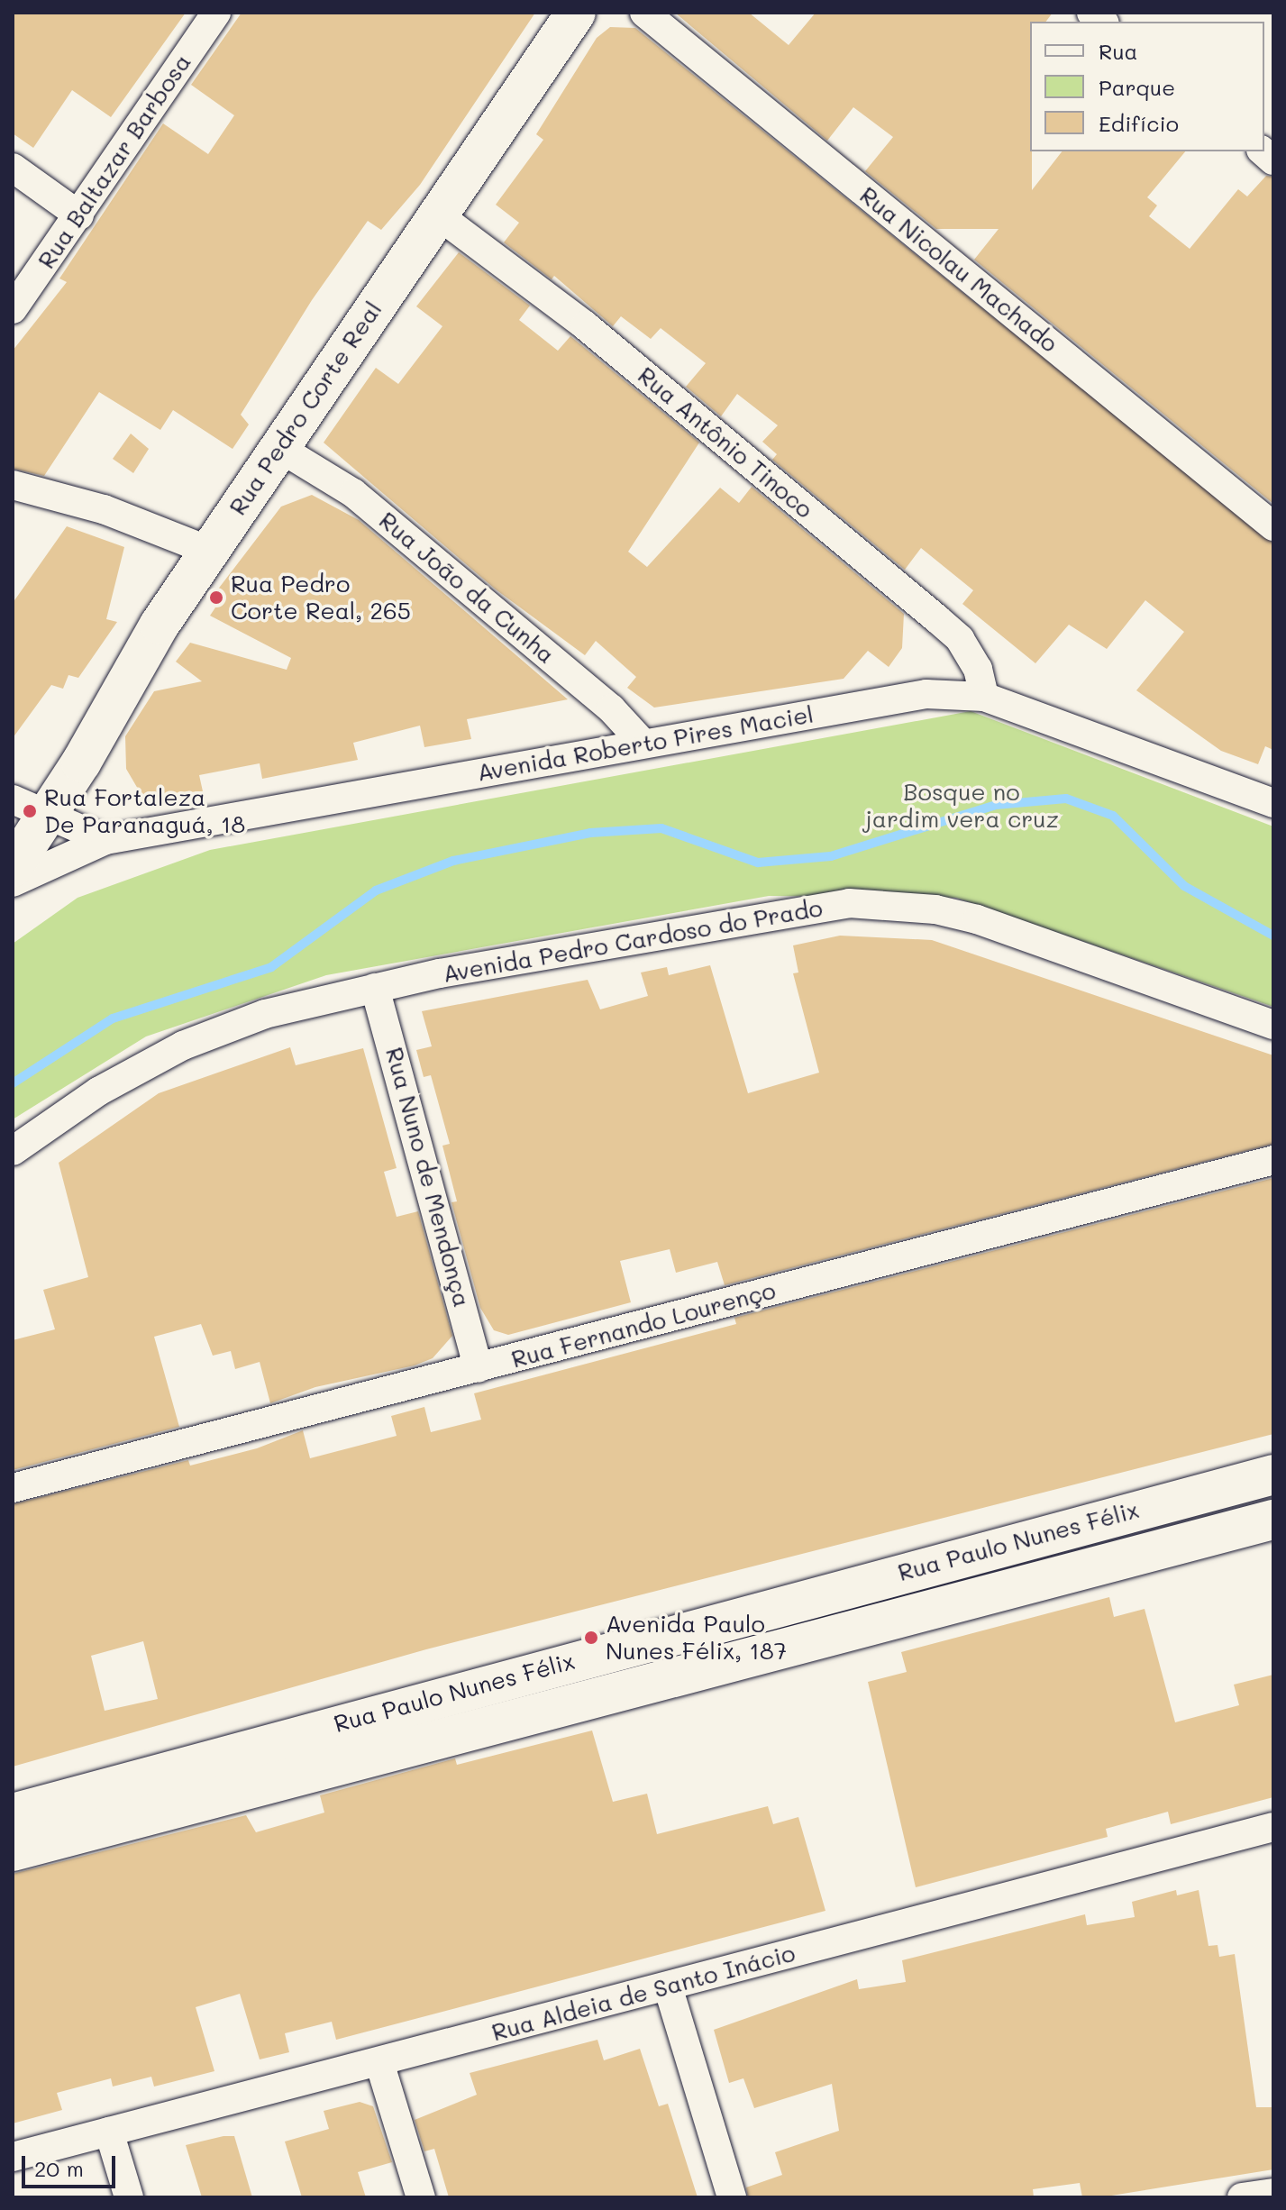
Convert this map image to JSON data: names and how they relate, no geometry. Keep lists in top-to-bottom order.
{
  "streets": {
    "main road": ["Rua Pedro Corte Real", "Rua Paulo Nunes Félix"],
    "street": [
      "Rua Baltazar Barbosa",
      "Rua Nicolau Machado",
      "Rua Antônio Tinoco",
      "Rua João da Cunha",
      "Avenida Roberto Pires Maciel",
      "Avenida Pedro Cardoso do Prado",
      "Rua Nuno de Mendonça",
      "Rua Fernando Lourenço",
      "Rua Aldeia de Santo Inácio"
    ]
  },
  "crossings": [
    ["Rua Pedro Corte Real", "Rua Antônio Tinoco"],
    ["Rua Pedro Corte Real", "Rua João da Cunha"],
    ["Rua Antônio Tinoco", "Avenida Roberto Pires Maciel"],
    ["Rua João da Cunha", "Avenida Roberto Pires Maciel"],
    ["Avenida Pedro Cardoso do Prado", "Rua Nuno de Mendonça"],
    ["Rua Nuno de Mendonça", "Rua Fernando Lourenço"]
  ],
  "parks": ["Bosque no jardim vera cruz"],
  "places": ["Rua Pedro Corte Real, 265", "Rua Fortaleza De Paranaguá, 18", "Avenida Paulo Nunes Félix, 187"],
  "legend": ["Rua", "Parque", "Edifício"],
  "scale_bar": "20 m"
}
